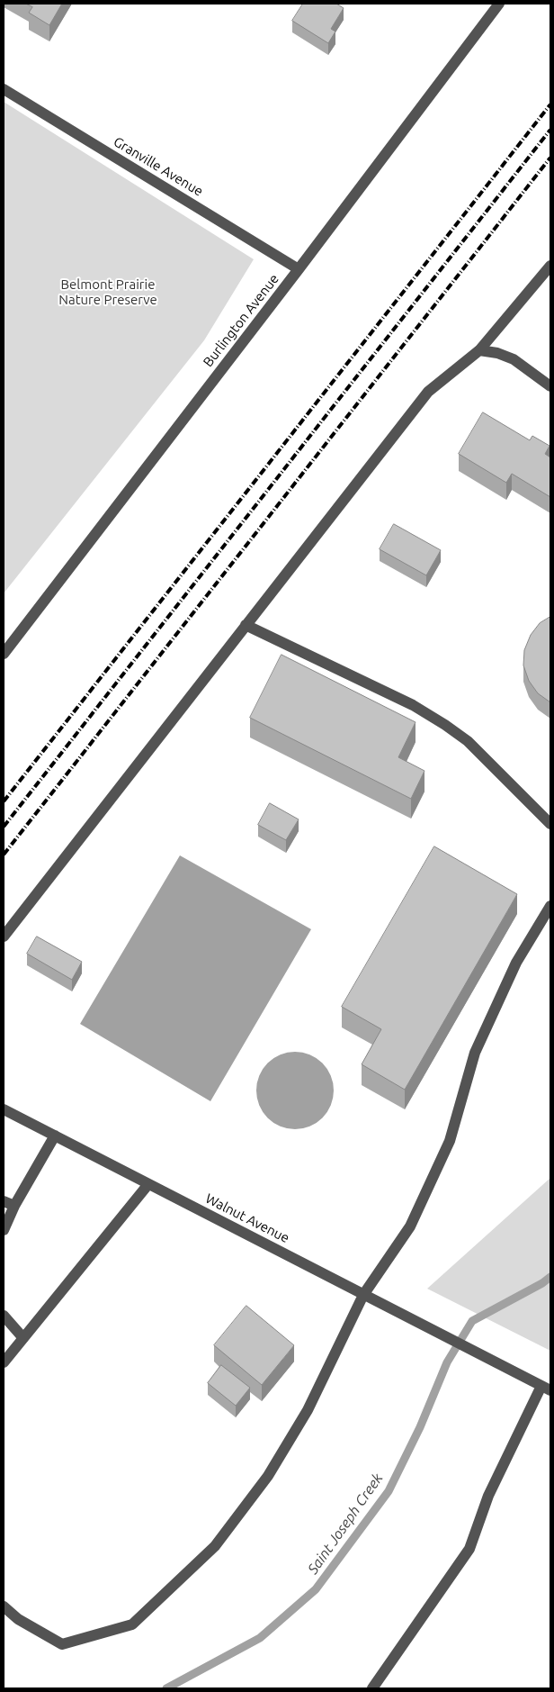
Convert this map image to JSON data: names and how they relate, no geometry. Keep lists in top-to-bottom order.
{
  "streets": {
    "street": ["Granville Avenue", "Burlington Avenue", "Walnut Avenue"]
  },
  "crossings": [
    ["Granville Avenue", "Burlington Avenue"]
  ],
  "water": ["Saint Joseph Creek"],
  "parks": ["Belmont Prairie Nature Preserve"]
}
